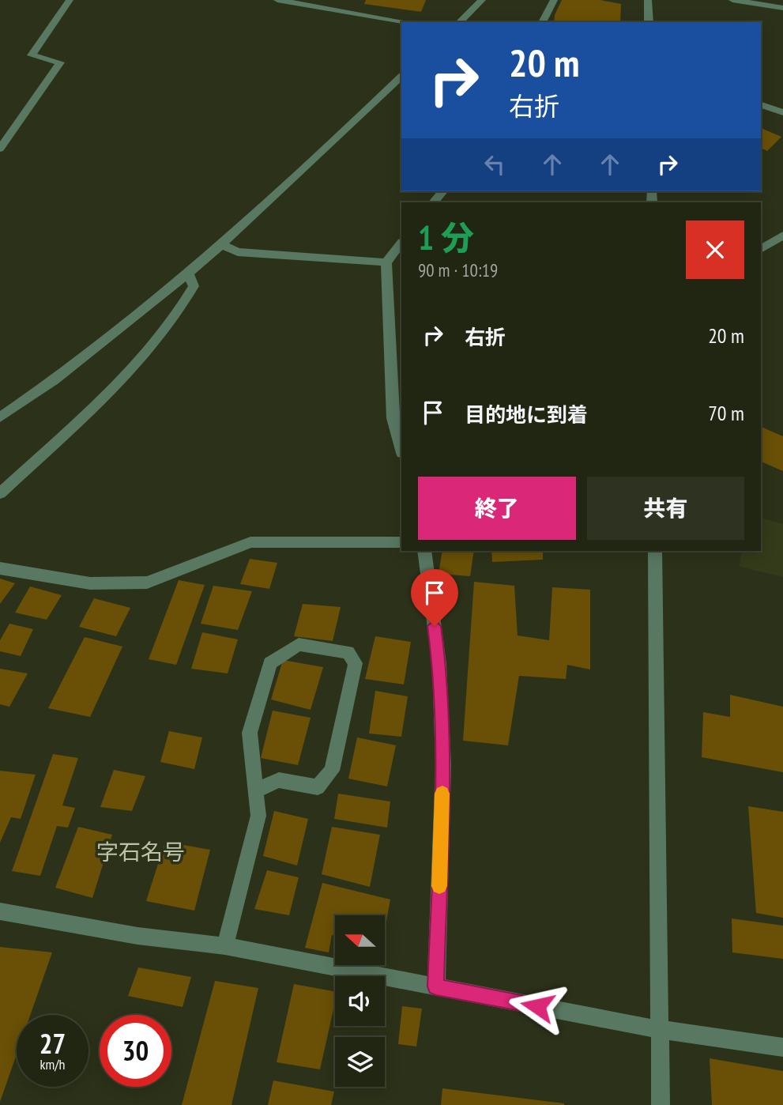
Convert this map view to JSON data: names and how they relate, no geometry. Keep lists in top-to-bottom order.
{
  "districts": ["字石名号"],
  "north": "left",
  "page": {
    "turn": ["20 m", "右折"],
    "heading": ["1 分", "90 m · 10:19"],
    "list": [
      {
        "name": "右折",
        "value": "20 m"
      },
      {
        "name": "目的地に到着",
        "value": "70 m"
      }
    ],
    "buttons": ["終了", "共有"],
    "speed": "27 km/h",
    "limit": "30"
  }
}
